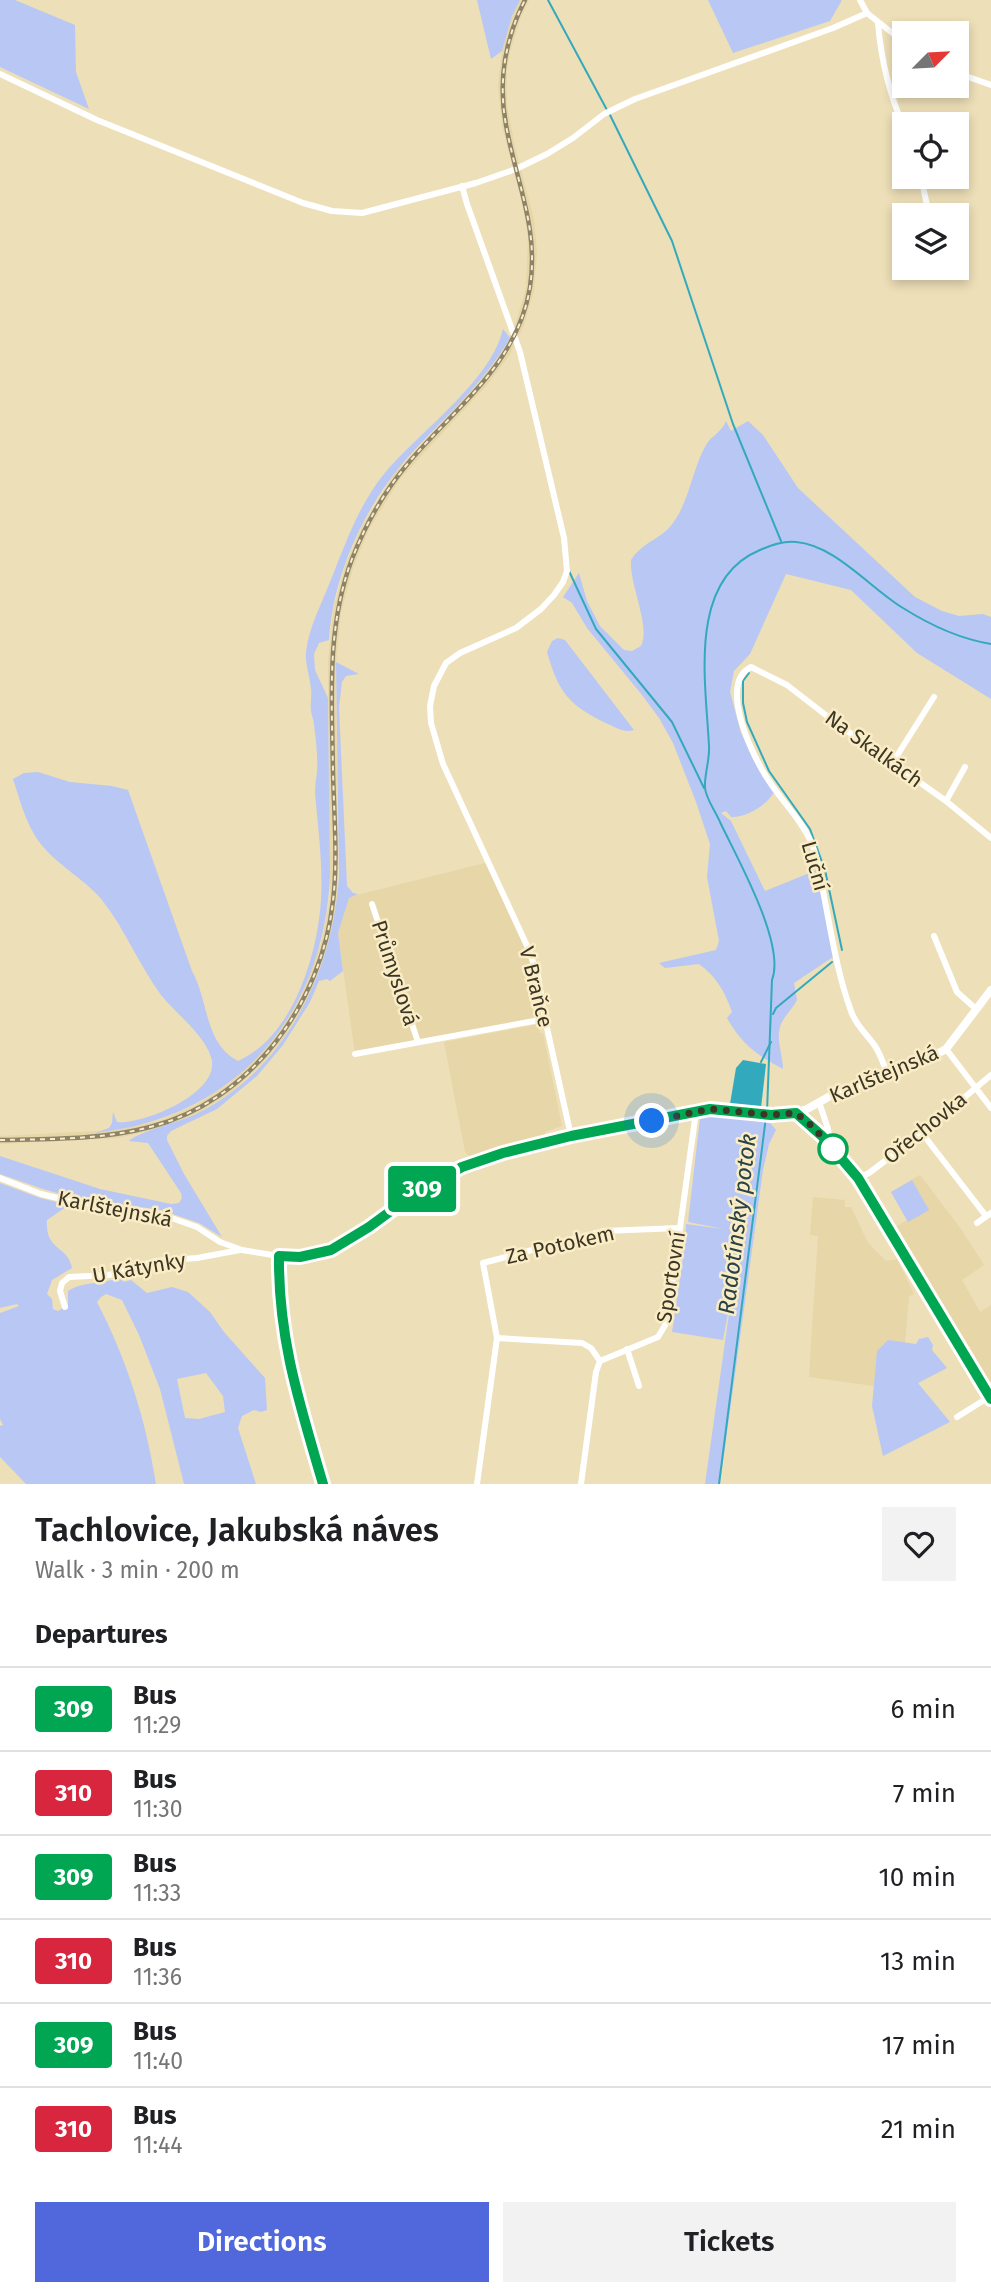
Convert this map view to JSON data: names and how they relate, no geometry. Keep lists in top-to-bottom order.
{
  "streets": {
    "main road": ["Karlštejnská"],
    "street": [
      "Na Skalkách",
      "Luční",
      "Průmyslová",
      "V Braňce",
      "Ořechovka",
      "Za Potokem",
      "U Kátynky",
      "Sportovní"
    ]
  },
  "crossings": [
    ["Na Skalkách", "Luční"],
    ["Luční", "Karlštejnská"],
    ["Průmyslová", "V Braňce"],
    ["V Braňce", "Karlštejnská"],
    ["Karlštejnská", "U Kátynky"],
    ["Karlštejnská", "Sportovní"],
    ["Za Potokem", "Sportovní"]
  ],
  "water": ["Radotínský potok"],
  "lines": ["bus line 309"],
  "north": "top right",
  "page": {
    "on_map": "309",
    "heading": [
      ["Tachlovice, Jakubská náves", "Walk · 3 min · 200 m"],
      "Departures"
    ],
    "list": [
      {
        "mark": "309",
        "name": "Bus",
        "note": "11:29",
        "value": "6 min"
      },
      {
        "mark": "310",
        "name": "Bus",
        "note": "11:30",
        "value": "7 min"
      },
      {
        "mark": "309",
        "name": "Bus",
        "note": "11:33",
        "value": "10 min"
      },
      {
        "mark": "310",
        "name": "Bus",
        "note": "11:36",
        "value": "13 min"
      },
      {
        "mark": "309",
        "name": "Bus",
        "note": "11:40",
        "value": "17 min"
      },
      {
        "mark": "310",
        "name": "Bus",
        "note": "11:44",
        "value": "21 min"
      }
    ],
    "buttons": ["Directions", "Tickets"]
  }
}
